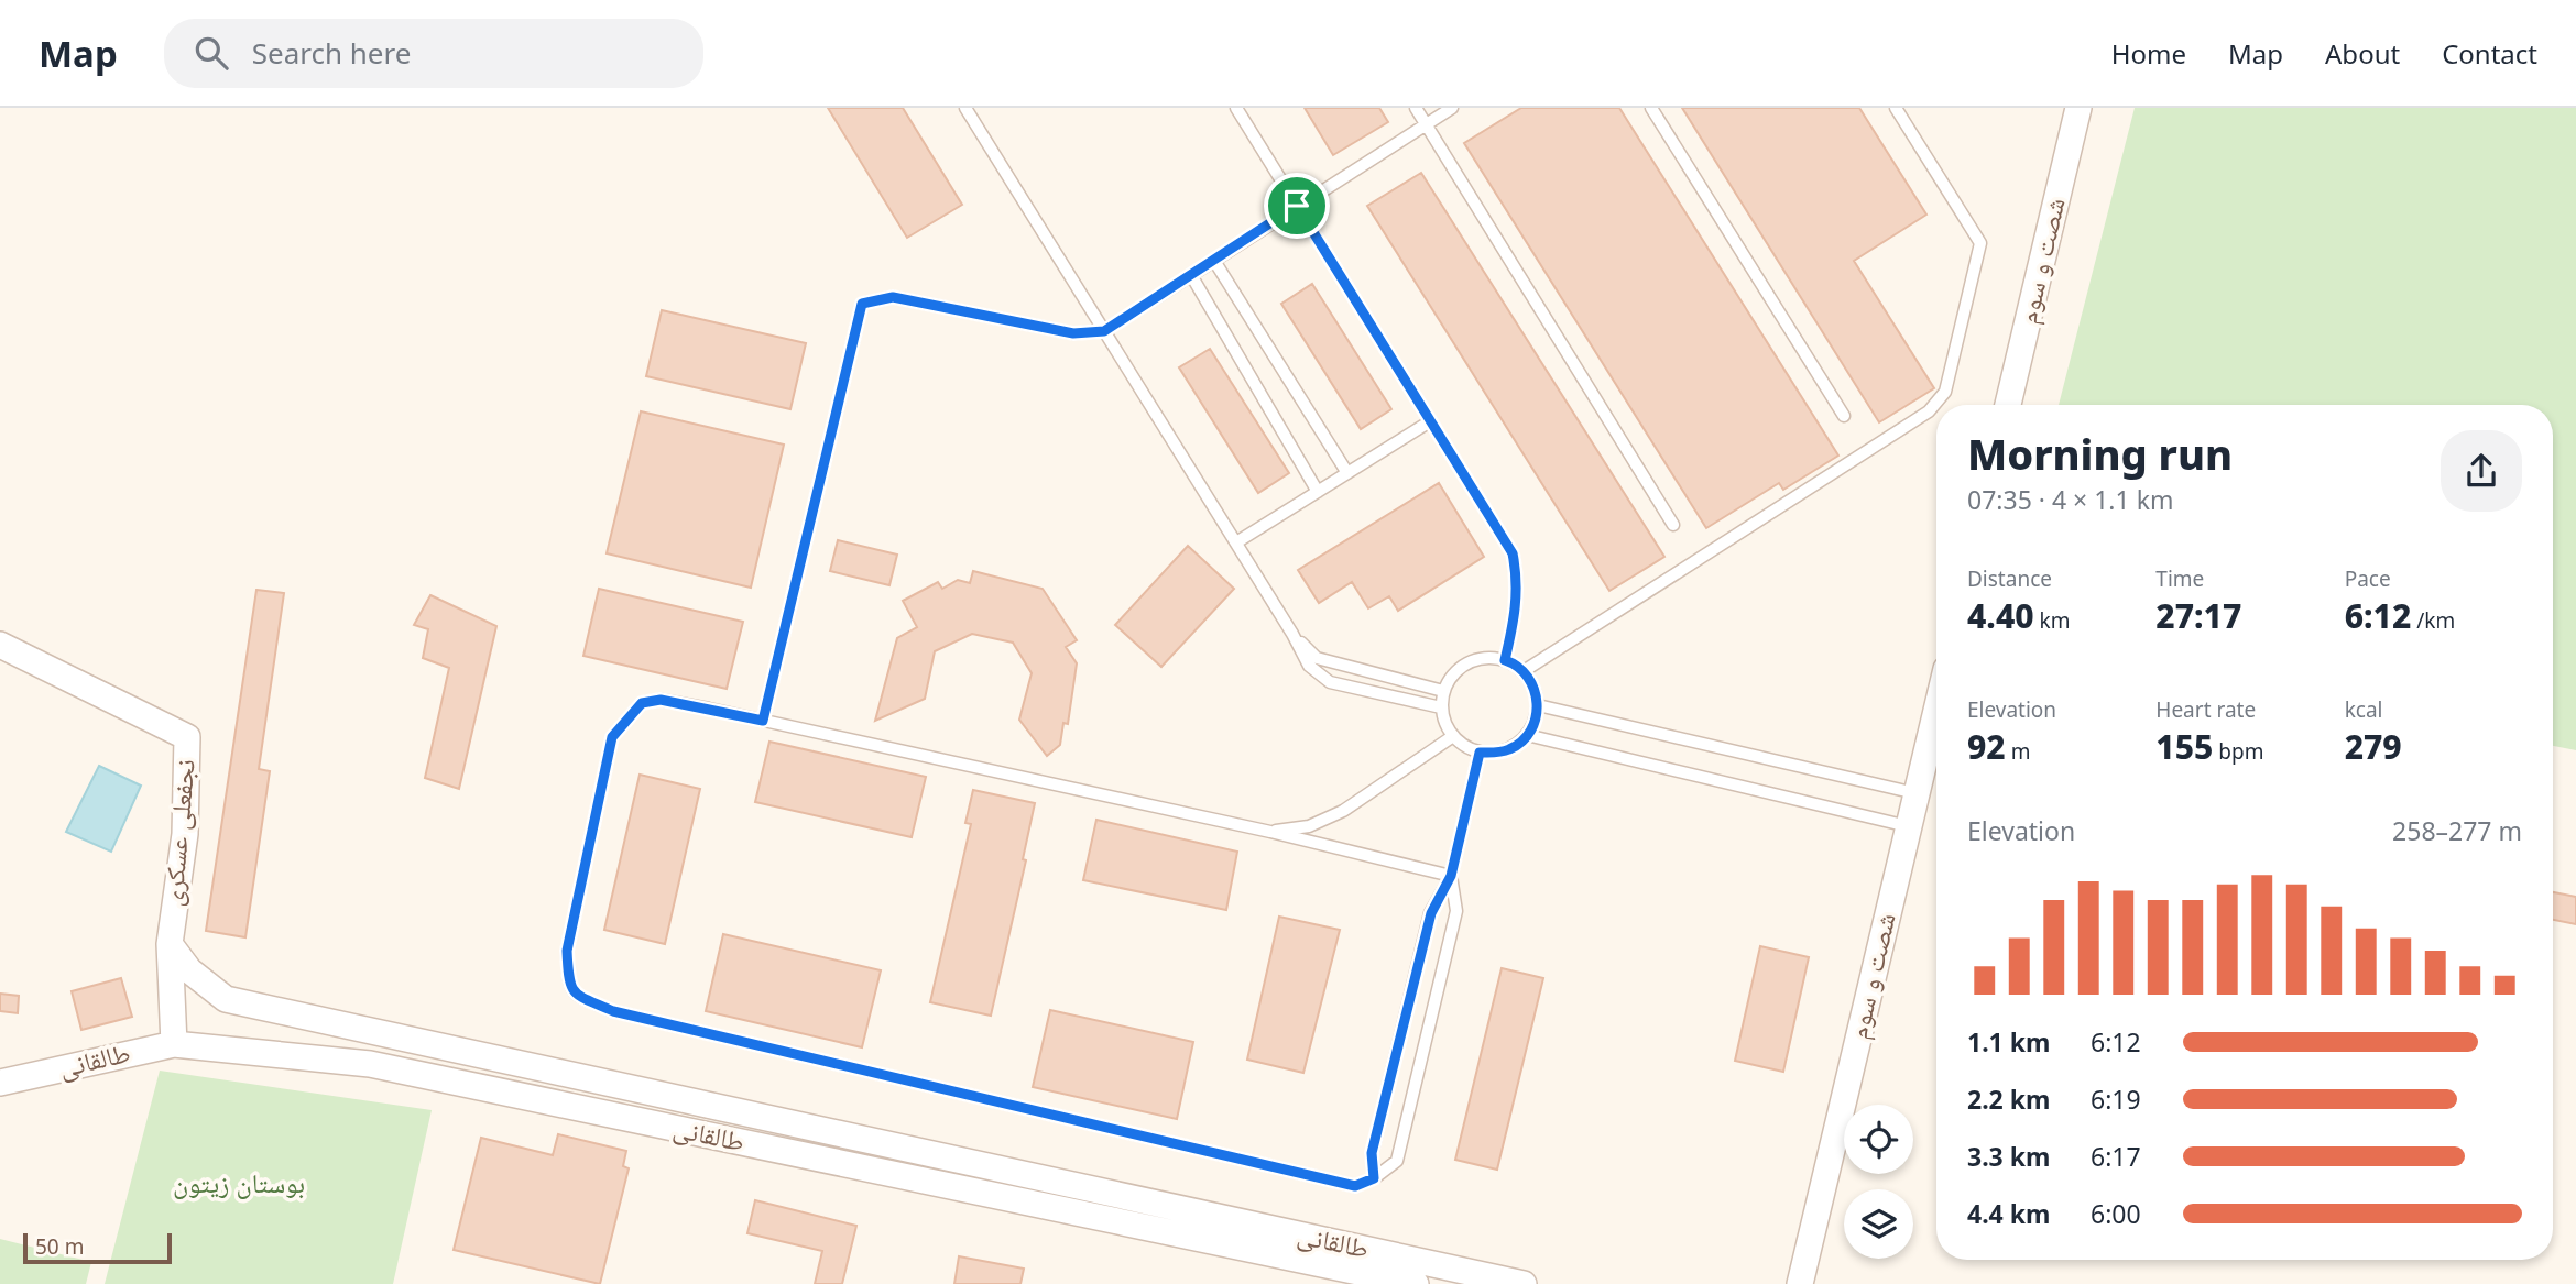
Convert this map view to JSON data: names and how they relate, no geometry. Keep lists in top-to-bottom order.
{
  "streets": {
    "street": ["شصت و سوم", "نجفعلی عسکری", "طالقانی"]
  },
  "crossings": [
    ["نجفعلی عسکری", "طالقانی"]
  ],
  "parks": ["بوستان زیتون"],
  "scale_bar": "50 m",
  "page": {
    "header": "Map",
    "search": "Search here",
    "nav": [
      "Home",
      "Map",
      "About",
      "Contact"
    ],
    "heading": ["Morning run", "07:35 · 4 × 1.1 km"],
    "stats": [
      ["Distance", "4.40 km"],
      ["Time", "27:17"],
      ["Pace", "6:12 /km"],
      ["Elevation", "92 m"],
      ["Heart rate", "155 bpm"],
      ["kcal", "279"]
    ],
    "chart": ["Elevation", "258–277 m"],
    "list": [
      {
        "name": "1.1 km",
        "note": "6:12"
      },
      {
        "name": "2.2 km",
        "note": "6:19"
      },
      {
        "name": "3.3 km",
        "note": "6:17"
      },
      {
        "name": "4.4 km",
        "note": "6:00"
      }
    ],
    "scale": "50 m"
  }
}
